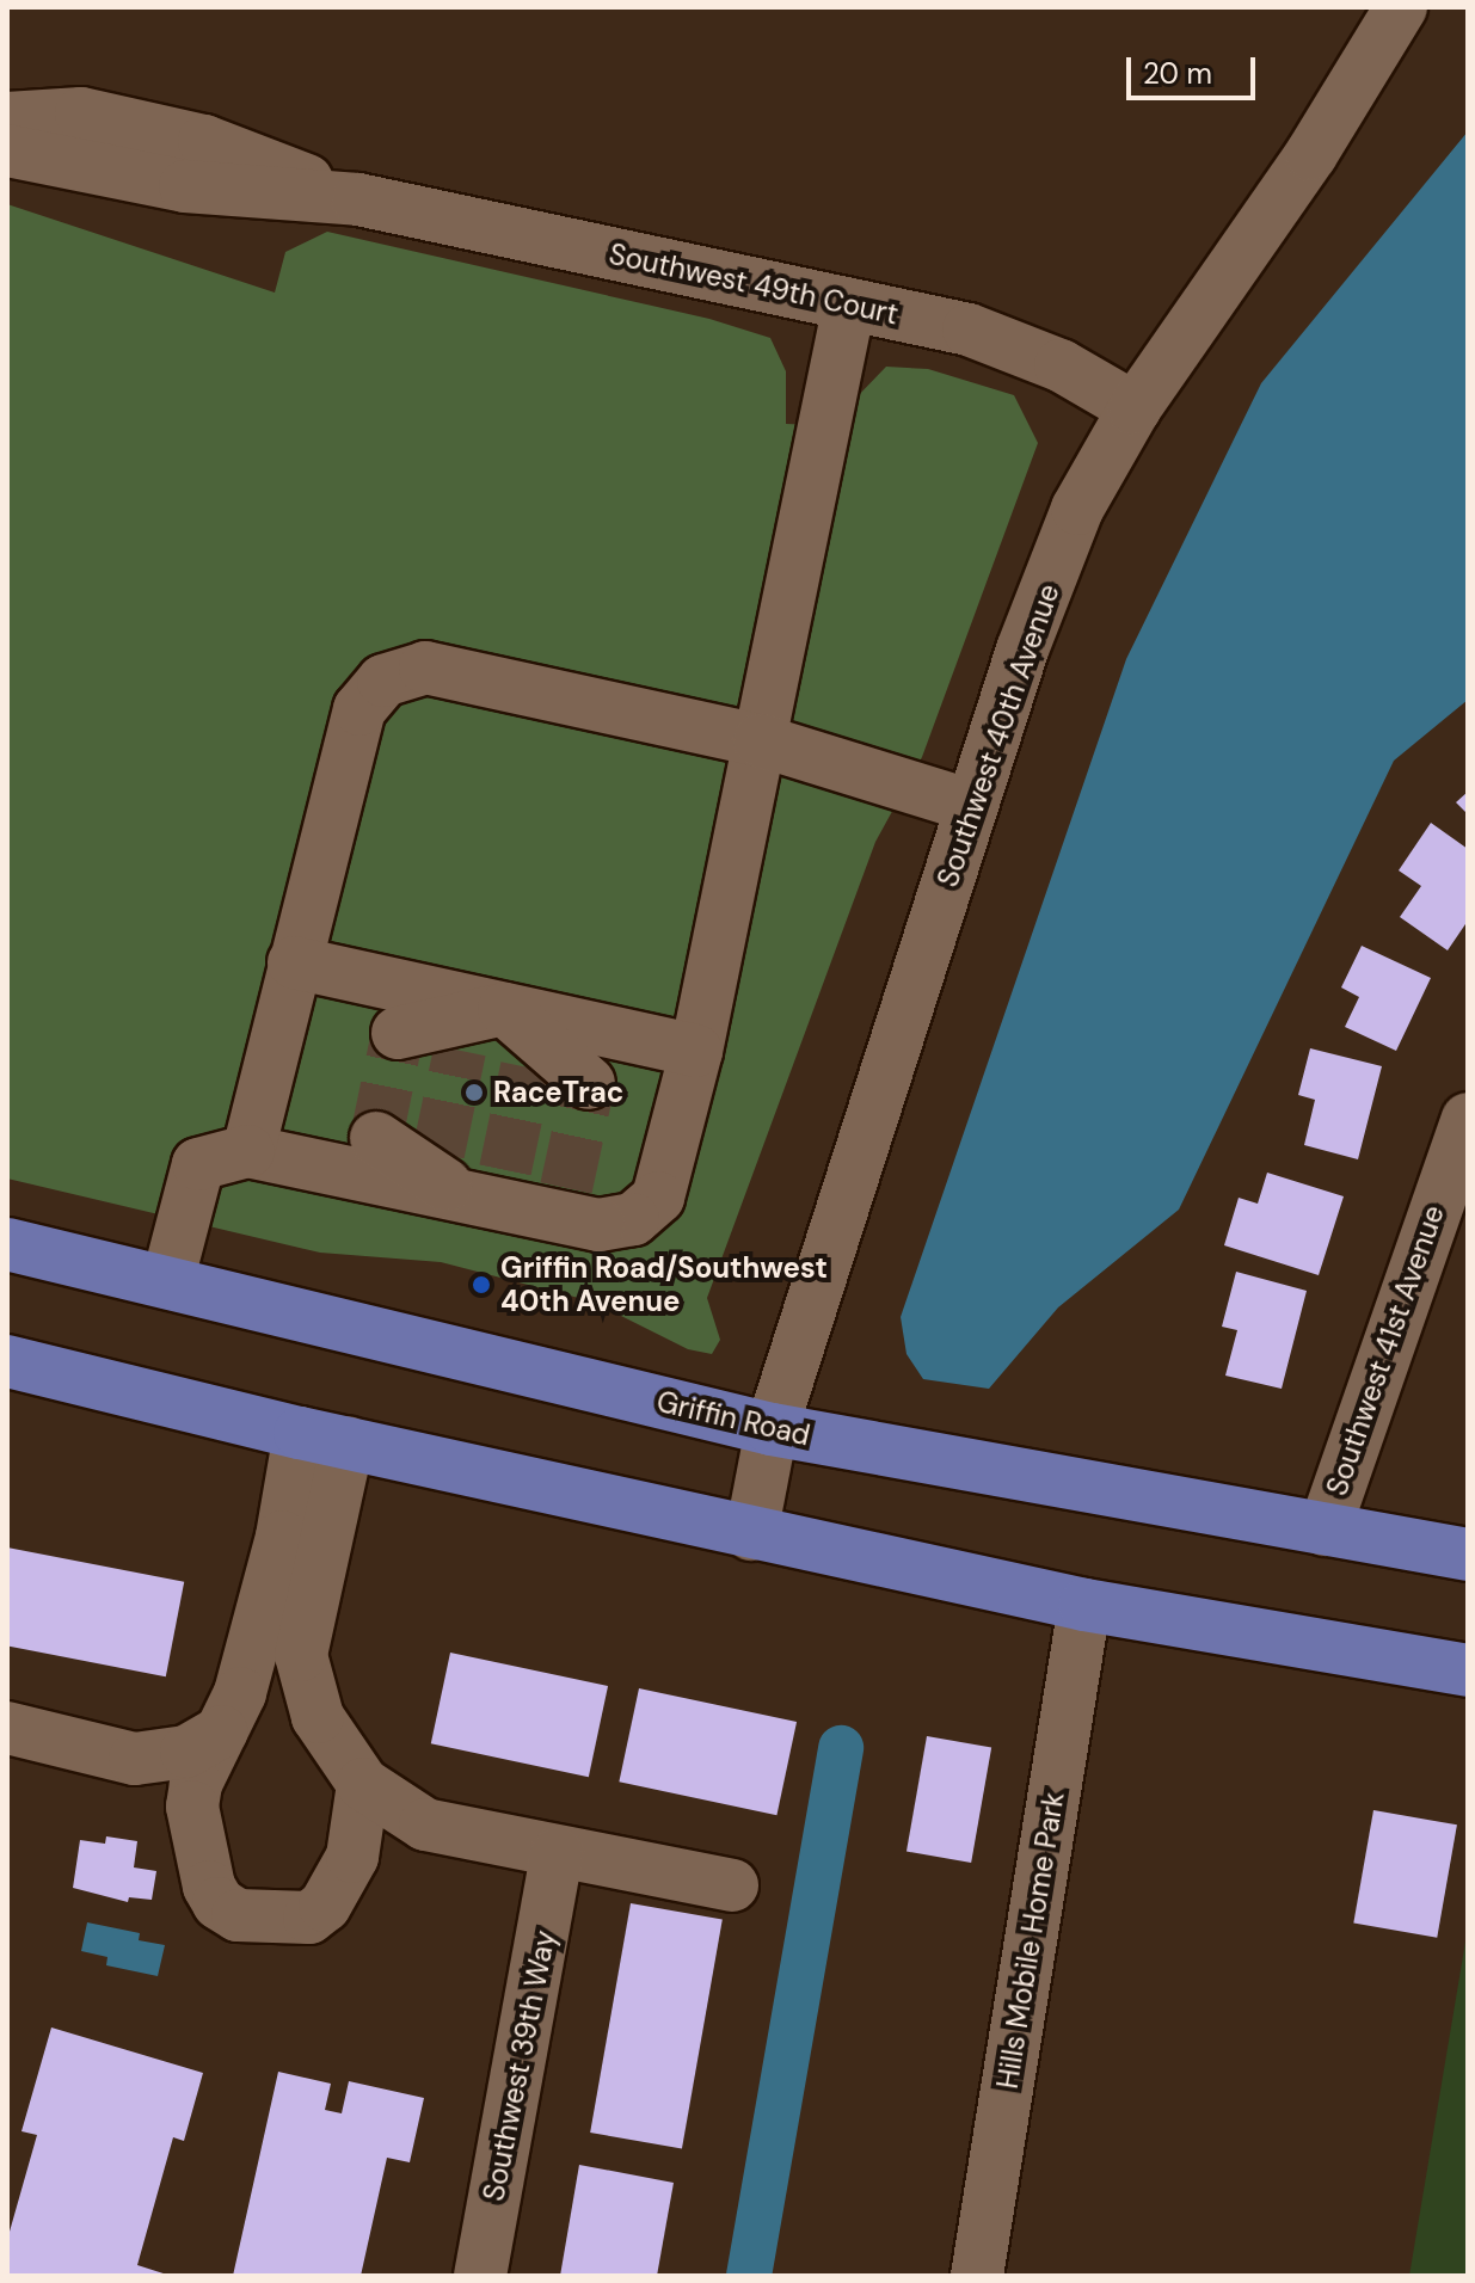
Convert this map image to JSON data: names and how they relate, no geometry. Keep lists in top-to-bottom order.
{
  "streets": {
    "main road": ["Griffin Road"],
    "street": [
      "Southwest 49th Court",
      "Southwest 40th Avenue",
      "Southwest 41st Avenue",
      "Hills Mobile Home Park",
      "Southwest 39th Way"
    ]
  },
  "crossings": [
    ["Southwest 49th Court", "Southwest 40th Avenue"],
    ["Southwest 40th Avenue", "Griffin Road"],
    ["Southwest 41st Avenue", "Griffin Road"]
  ],
  "places": ["RaceTrac", "Griffin Road/Southwest 40th Avenue"],
  "scale_bar": "20 m"
}
